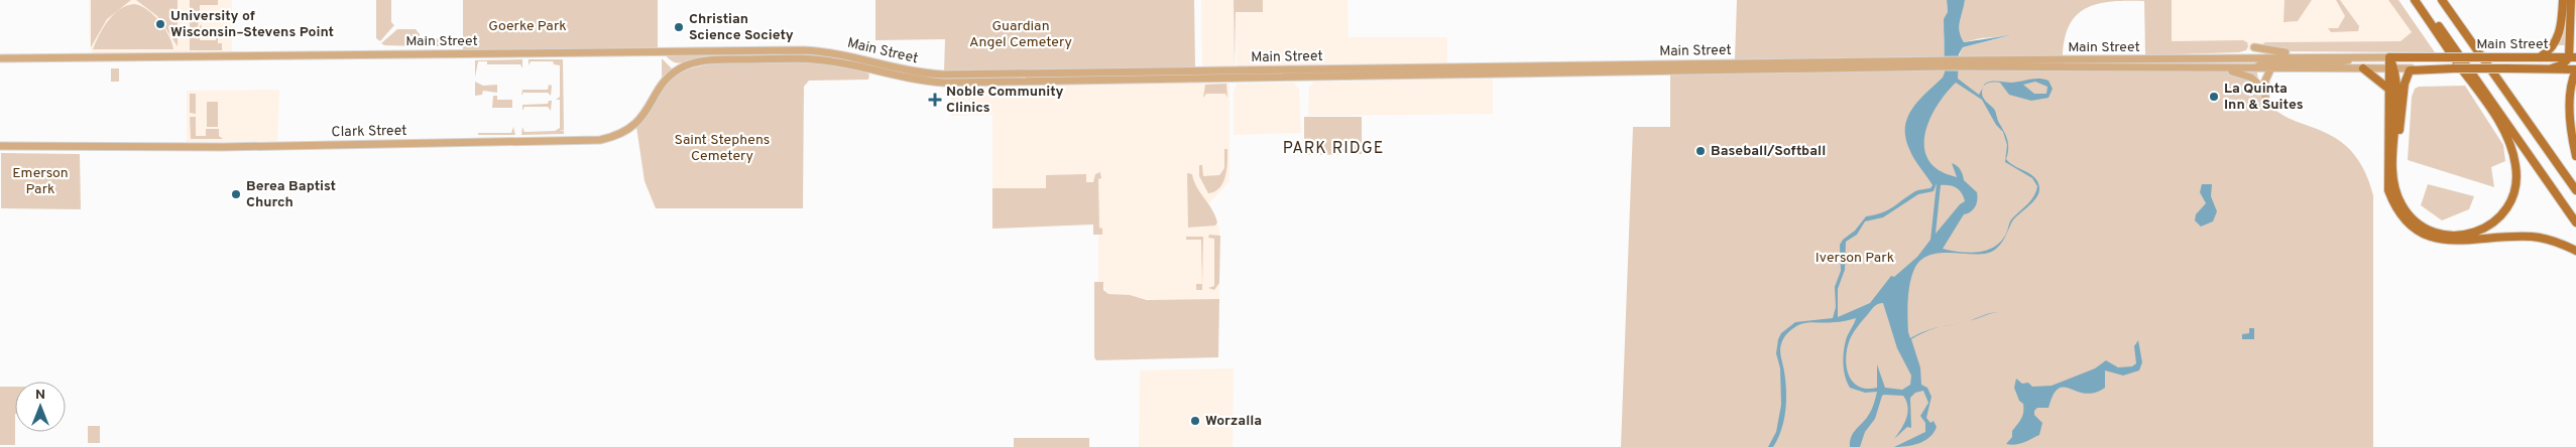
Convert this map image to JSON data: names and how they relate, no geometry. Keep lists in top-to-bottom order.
{
  "streets": {
    "highway": ["Main Street"],
    "main road": ["Clark Street"]
  },
  "crossings": [
    ["Main Street", "Clark Street"]
  ],
  "districts": ["PARK RIDGE"],
  "parks": [
    "Goerke Park",
    "Guardian Angel Cemetery",
    "Saint Stephens Cemetery",
    "Emerson Park",
    "Iverson Park"
  ],
  "places": {
    "other": [
      "University of Wisconsin–Stevens Point",
      "Christian Science Society",
      "La Quinta Inn & Suites",
      "Baseball/Softball",
      "Berea Baptist Church",
      "Worzalla"
    ],
    "health": ["Noble Community Clinics"]
  },
  "north": "top"
}
